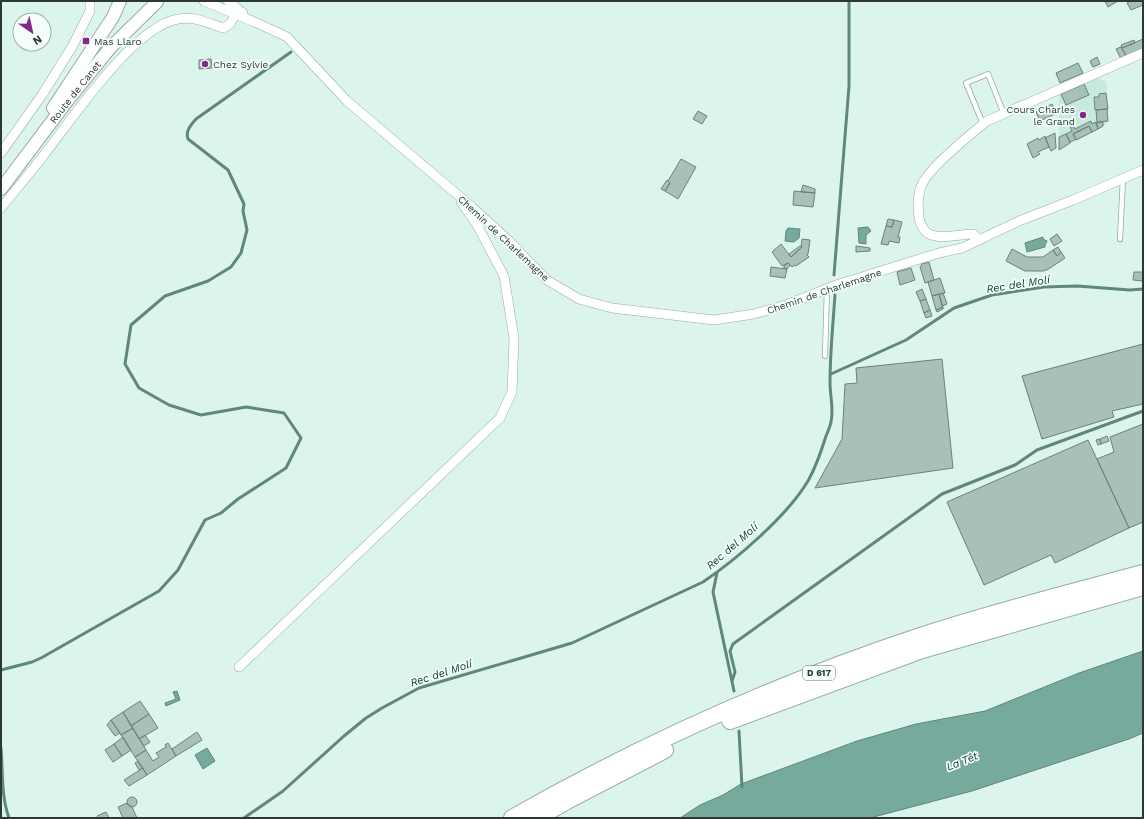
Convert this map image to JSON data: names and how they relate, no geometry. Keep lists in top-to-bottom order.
{
  "streets": {
    "highway": ["D 617"],
    "main road": ["Route de Canet"],
    "street": ["Chemin de Charlemagne"]
  },
  "water": ["Rec del Molí", "La Têt"],
  "places": {
    "transit": ["Mas Llaro"],
    "other": ["Chez Sylvie", "Cours Charles le Grand"]
  },
  "north": "bottom right"
}
